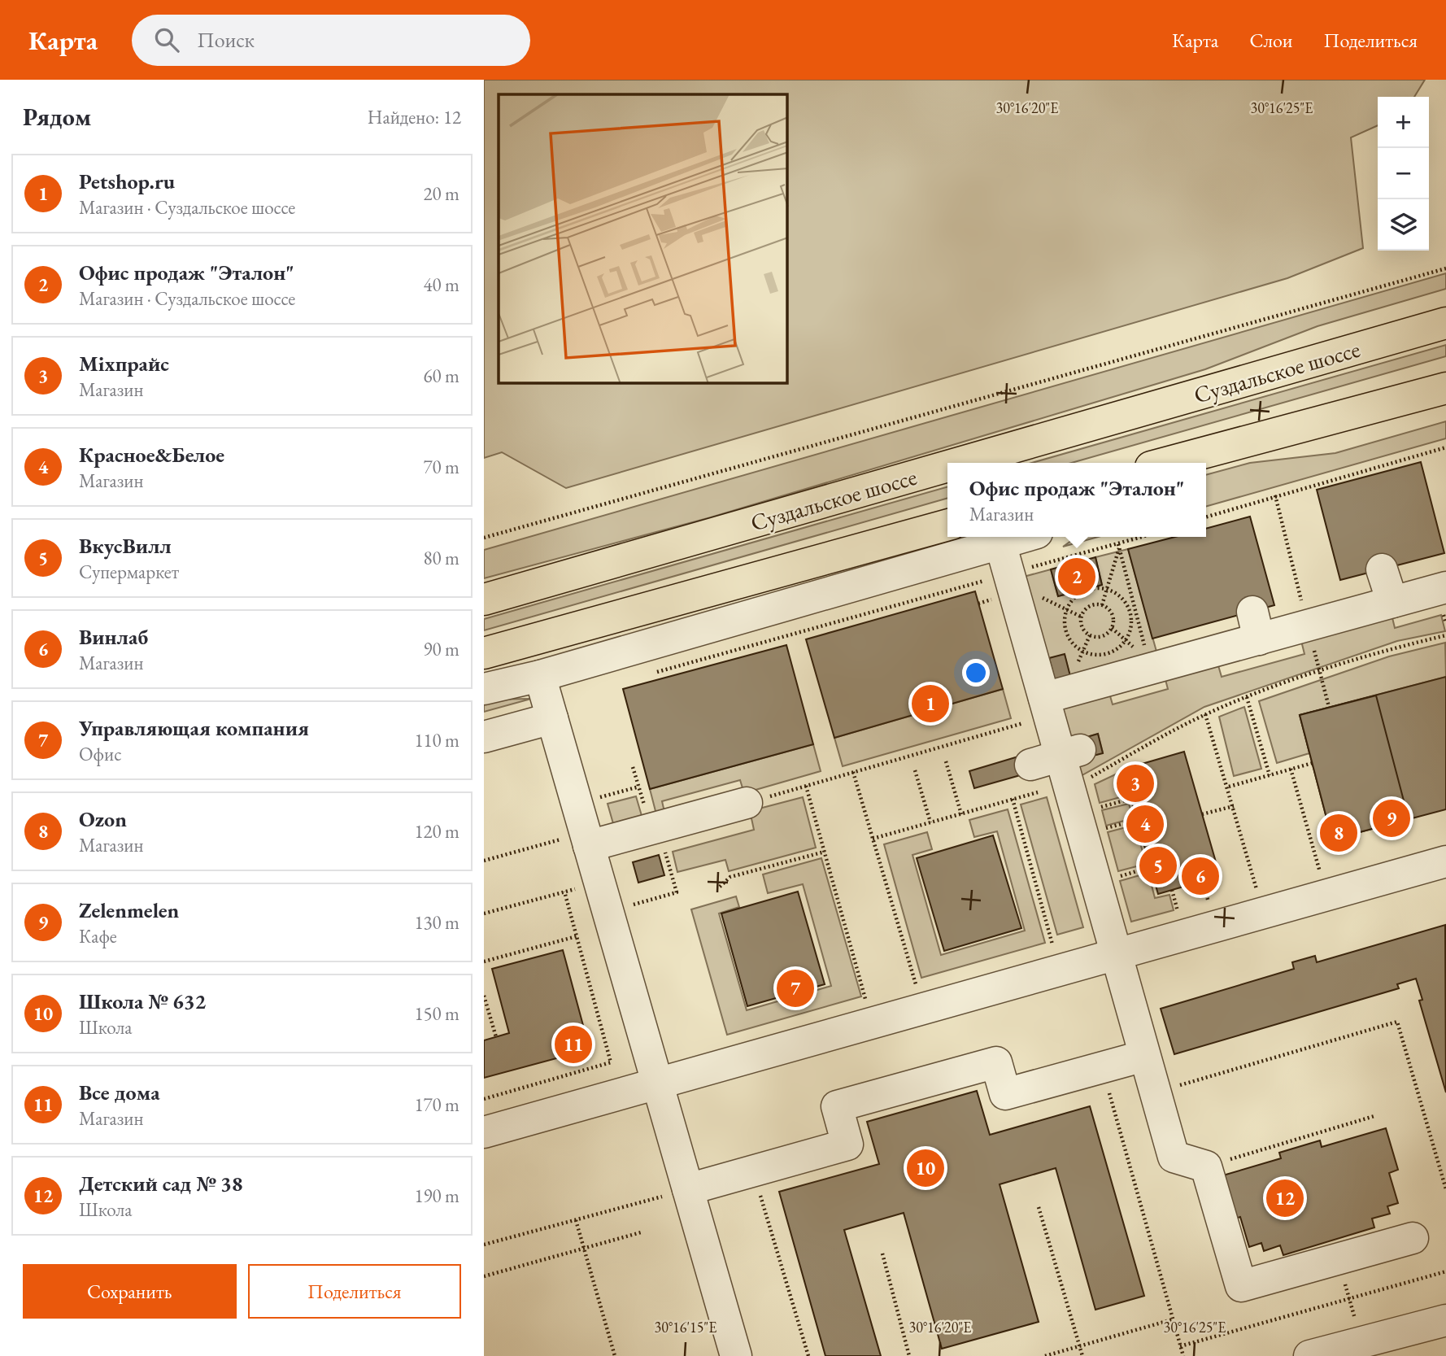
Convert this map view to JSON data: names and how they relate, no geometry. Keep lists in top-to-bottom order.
{
  "streets": {
    "main road": ["Суздальское шоссе"]
  },
  "page": {
    "header": "Карта",
    "search": "Поиск",
    "nav": ["Карта", "Слои", "Поделиться"],
    "heading": ["Рядом", "Найдено: 12"],
    "map_buttons": ["+", "−"],
    "list": [
      {
        "mark": "1",
        "name": "Petshop.ru",
        "note": "Магазин · Суздальское шоссе",
        "value": "20 m"
      },
      {
        "mark": "2",
        "name": "Офис продаж \"Эталон\"",
        "note": "Магазин · Суздальское шоссе",
        "value": "40 m"
      },
      {
        "mark": "3",
        "name": "Mixпрайс",
        "note": "Магазин",
        "value": "60 m"
      },
      {
        "mark": "4",
        "name": "Красное&Белое",
        "note": "Магазин",
        "value": "70 m"
      },
      {
        "mark": "5",
        "name": "ВкусВилл",
        "note": "Супермаркет",
        "value": "80 m"
      },
      {
        "mark": "6",
        "name": "Винлаб",
        "note": "Магазин",
        "value": "90 m"
      },
      {
        "mark": "7",
        "name": "Управляющая компания",
        "note": "Офис",
        "value": "110 m"
      },
      {
        "mark": "8",
        "name": "Ozon",
        "note": "Магазин",
        "value": "120 m"
      },
      {
        "mark": "9",
        "name": "Zelenmelen",
        "note": "Кафе",
        "value": "130 m"
      },
      {
        "mark": "10",
        "name": "Школа № 632",
        "note": "Школа",
        "value": "150 m"
      },
      {
        "mark": "11",
        "name": "Все дома",
        "note": "Магазин",
        "value": "170 m"
      },
      {
        "mark": "12",
        "name": "Детский сад № 38",
        "note": "Школа",
        "value": "190 m"
      }
    ],
    "popup": ["Офис продаж \"Эталон\"", "Магазин"],
    "pins": [
      "2",
      "1",
      "3",
      "9",
      "4",
      "8",
      "5",
      "6",
      "7",
      "11",
      "10",
      "12"
    ],
    "buttons": ["Сохранить", "Поделиться"]
  },
  "coordinates": ["30°16'20\"E", "30°16'25\"E", "30°16'15\"E"]
}
